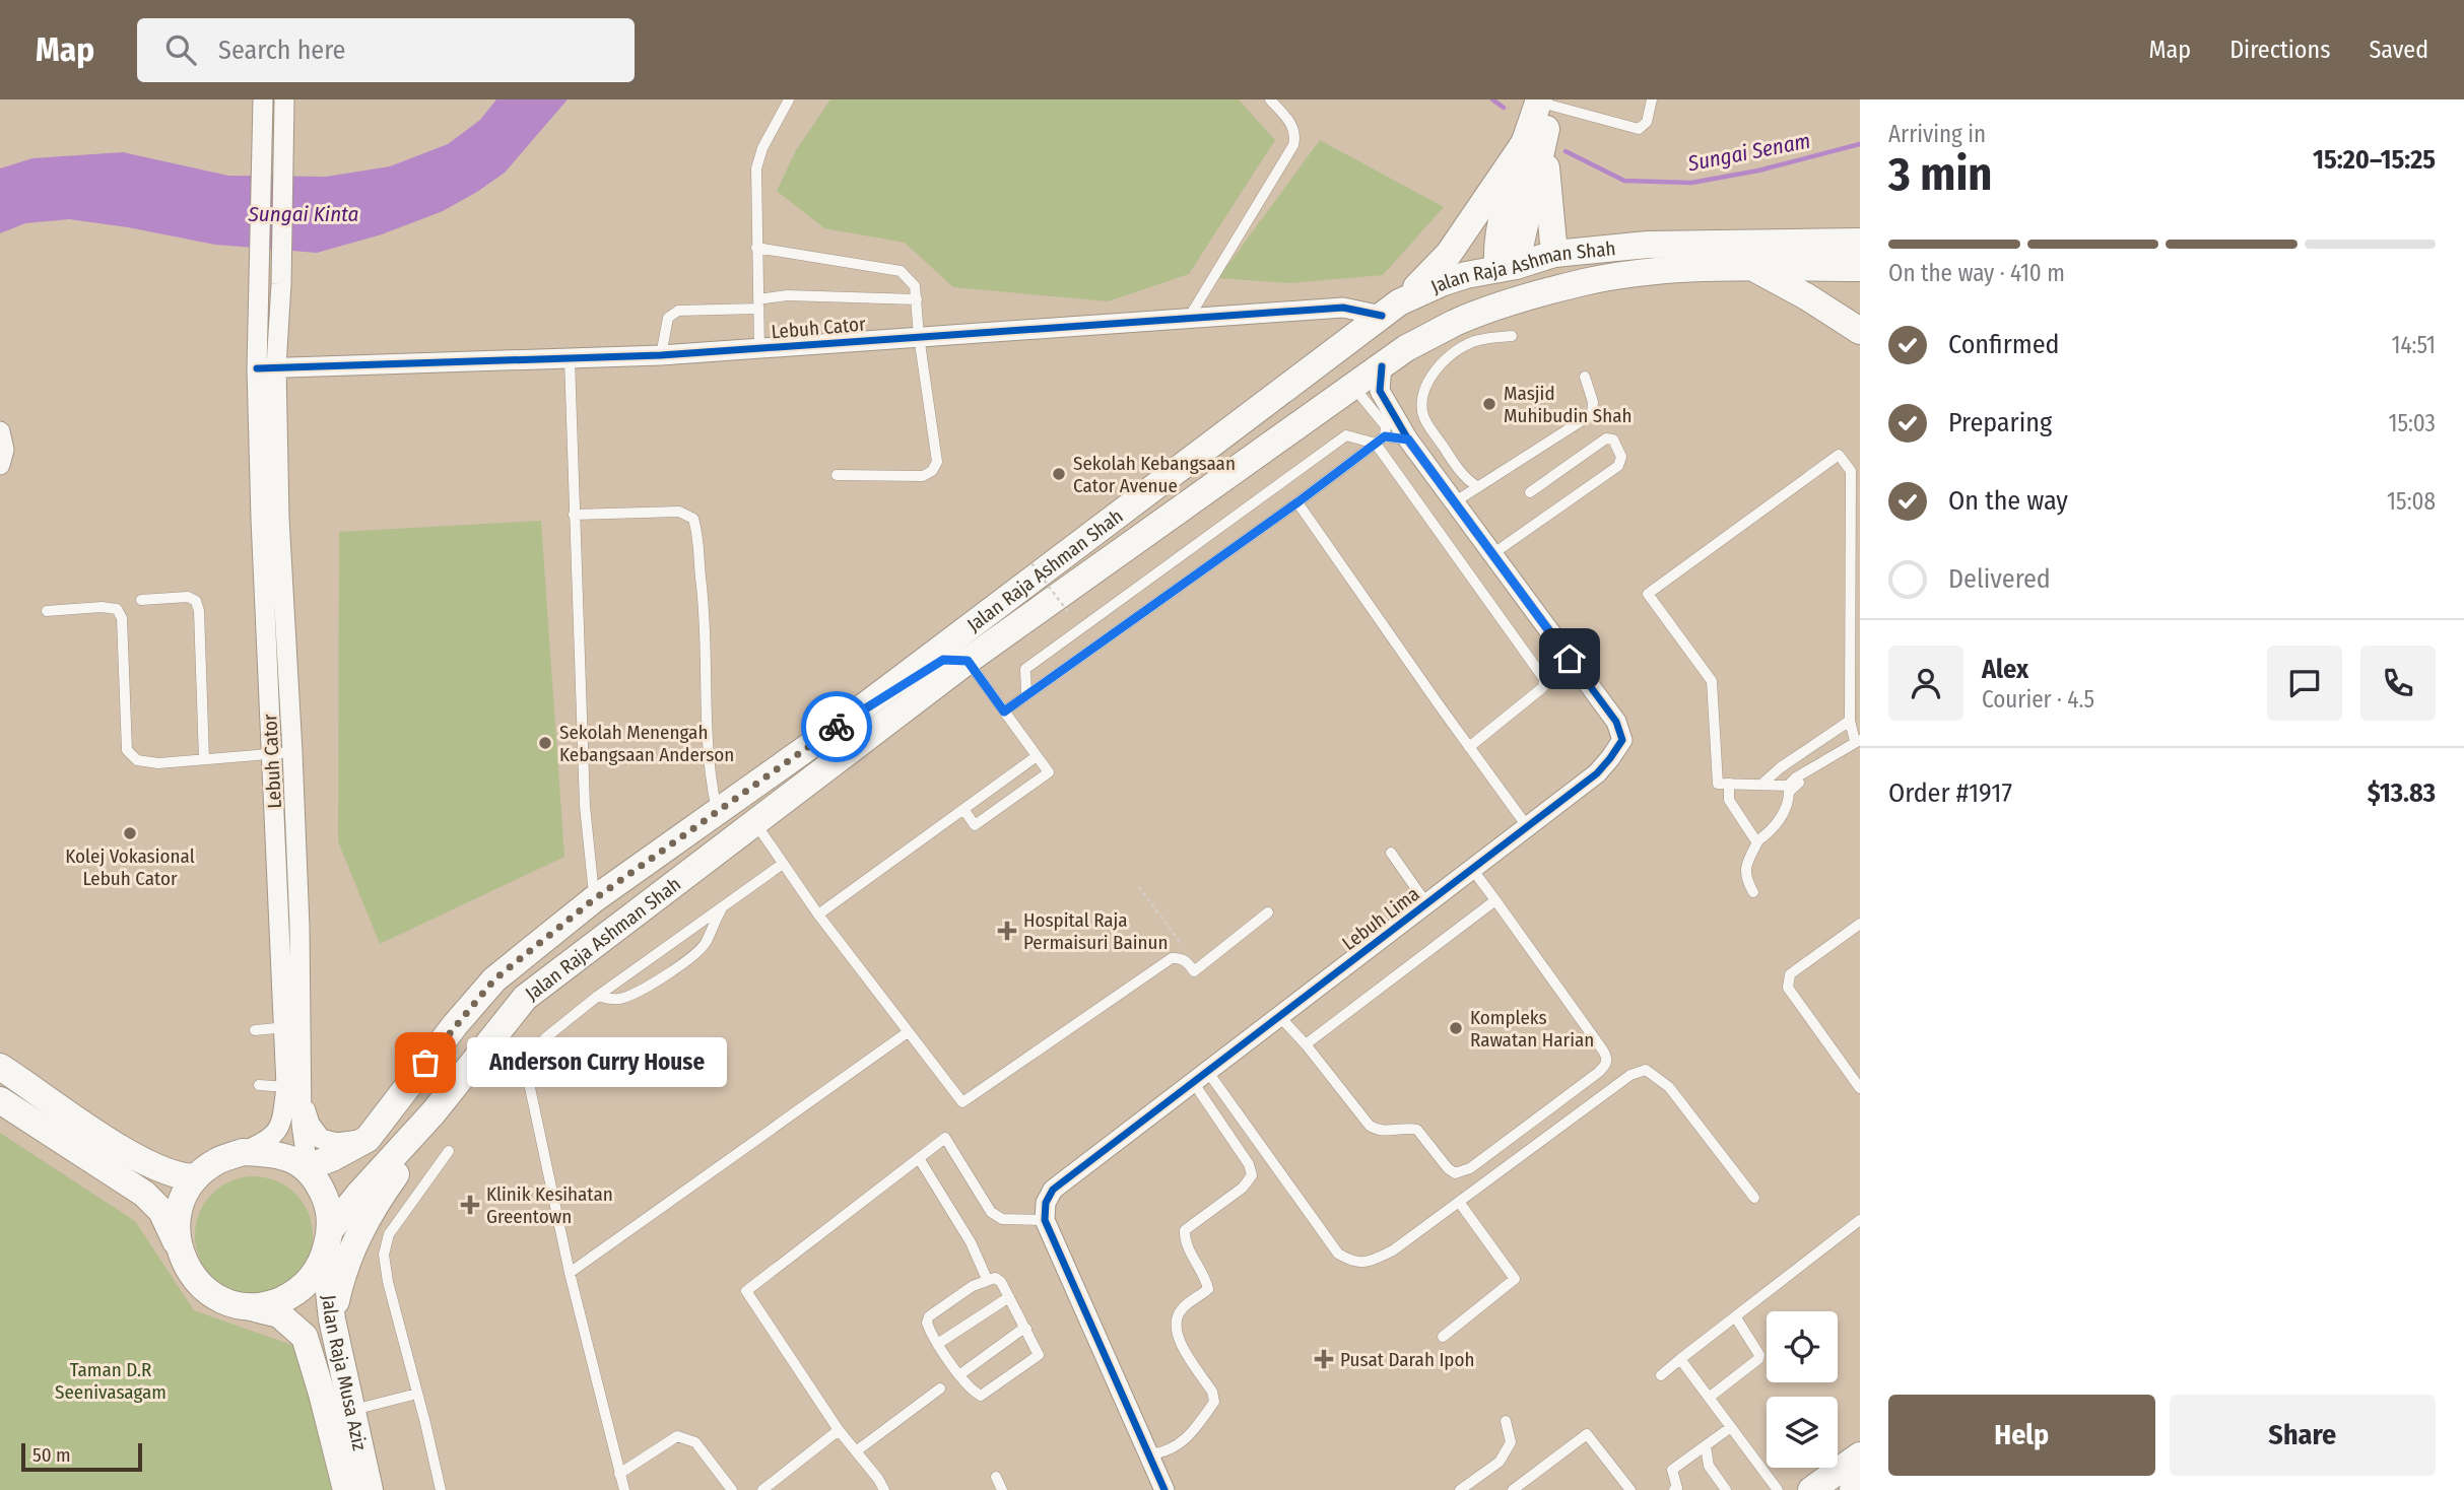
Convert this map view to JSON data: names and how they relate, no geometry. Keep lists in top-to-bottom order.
{
  "streets": {
    "main road": ["Jalan Raja Ashman Shah", "Jalan Raja Musa Aziz"],
    "street": ["Lebuh Cator", "Lebuh Lima"]
  },
  "crossings": [
    ["Jalan Raja Ashman Shah", "Lebuh Cator"],
    ["Jalan Raja Ashman Shah", "Lebuh Lima"],
    ["Jalan Raja Ashman Shah", "Jalan Raja Musa Aziz"],
    ["Lebuh Cator", "Jalan Raja Musa Aziz"]
  ],
  "water": ["Sungai Senam", "Sungai Kinta"],
  "parks": ["Taman D.R Seenivasagam"],
  "places": {
    "other": [
      "Masjid Muhibudin Shah",
      "Sekolah Kebangsaan Cator Avenue",
      "Sekolah Menengah Kebangsaan Anderson",
      "Kolej Vokasional Lebuh Cator",
      "Kompleks Rawatan Harian",
      "Anderson Curry House"
    ],
    "health": ["Hospital Raja Permaisuri Bainun", "Klinik Kesihatan Greentown", "Pusat Darah Ipoh"]
  },
  "scale_bar": "50 m",
  "page": {
    "header": "Map",
    "search": "Search here",
    "nav": ["Map", "Directions", "Saved"],
    "heading": ["3 min", "Arriving in", "15:20–15:25"],
    "panel": [
      "Alex",
      "Courier · 4.5",
      "Order #1917",
      "$13.83"
    ],
    "bar": "On the way · 410 m",
    "list": [
      ["Confirmed", "14:51"],
      ["Preparing", "15:03"],
      ["On the way", "15:08"],
      "Delivered"
    ],
    "bubble": "Anderson Curry House",
    "buttons": ["Help", "Share"],
    "scale": "50 m"
  }
}
